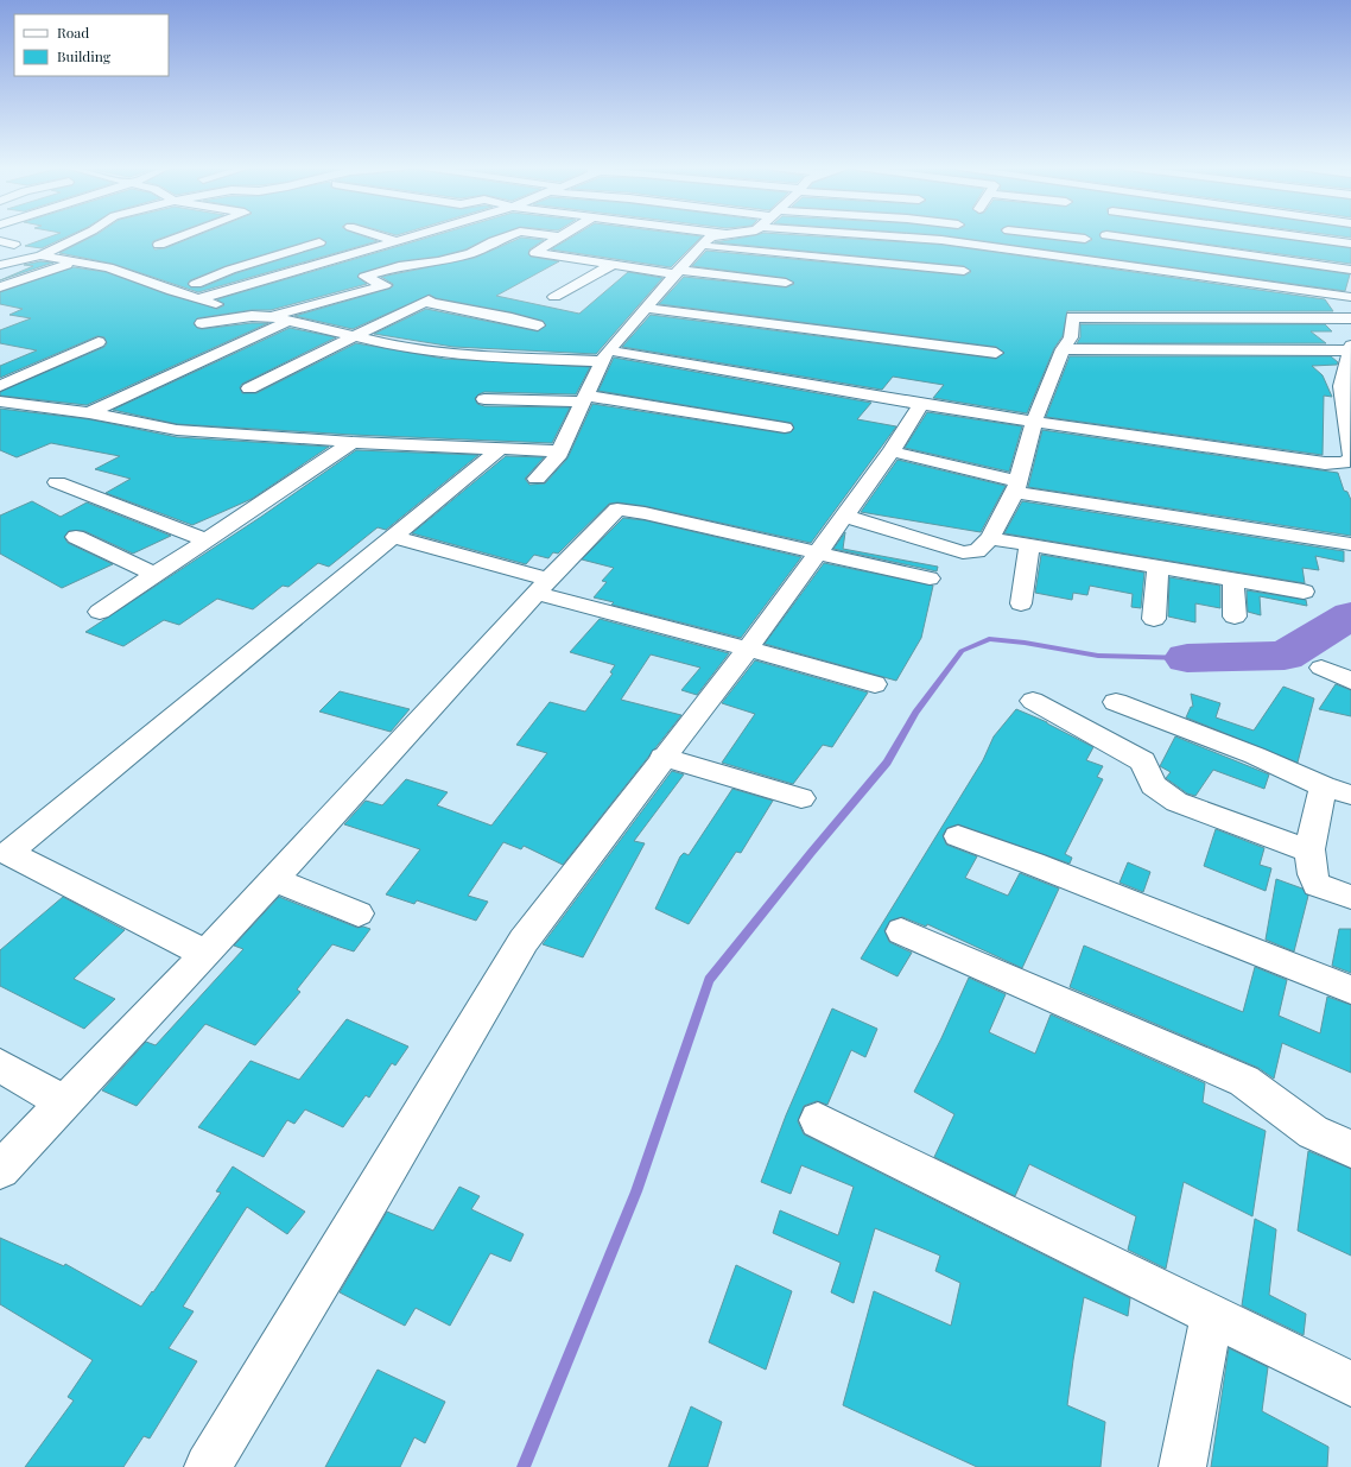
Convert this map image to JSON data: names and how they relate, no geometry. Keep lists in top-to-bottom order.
{
  "legend": ["Road", "Building"]
}
